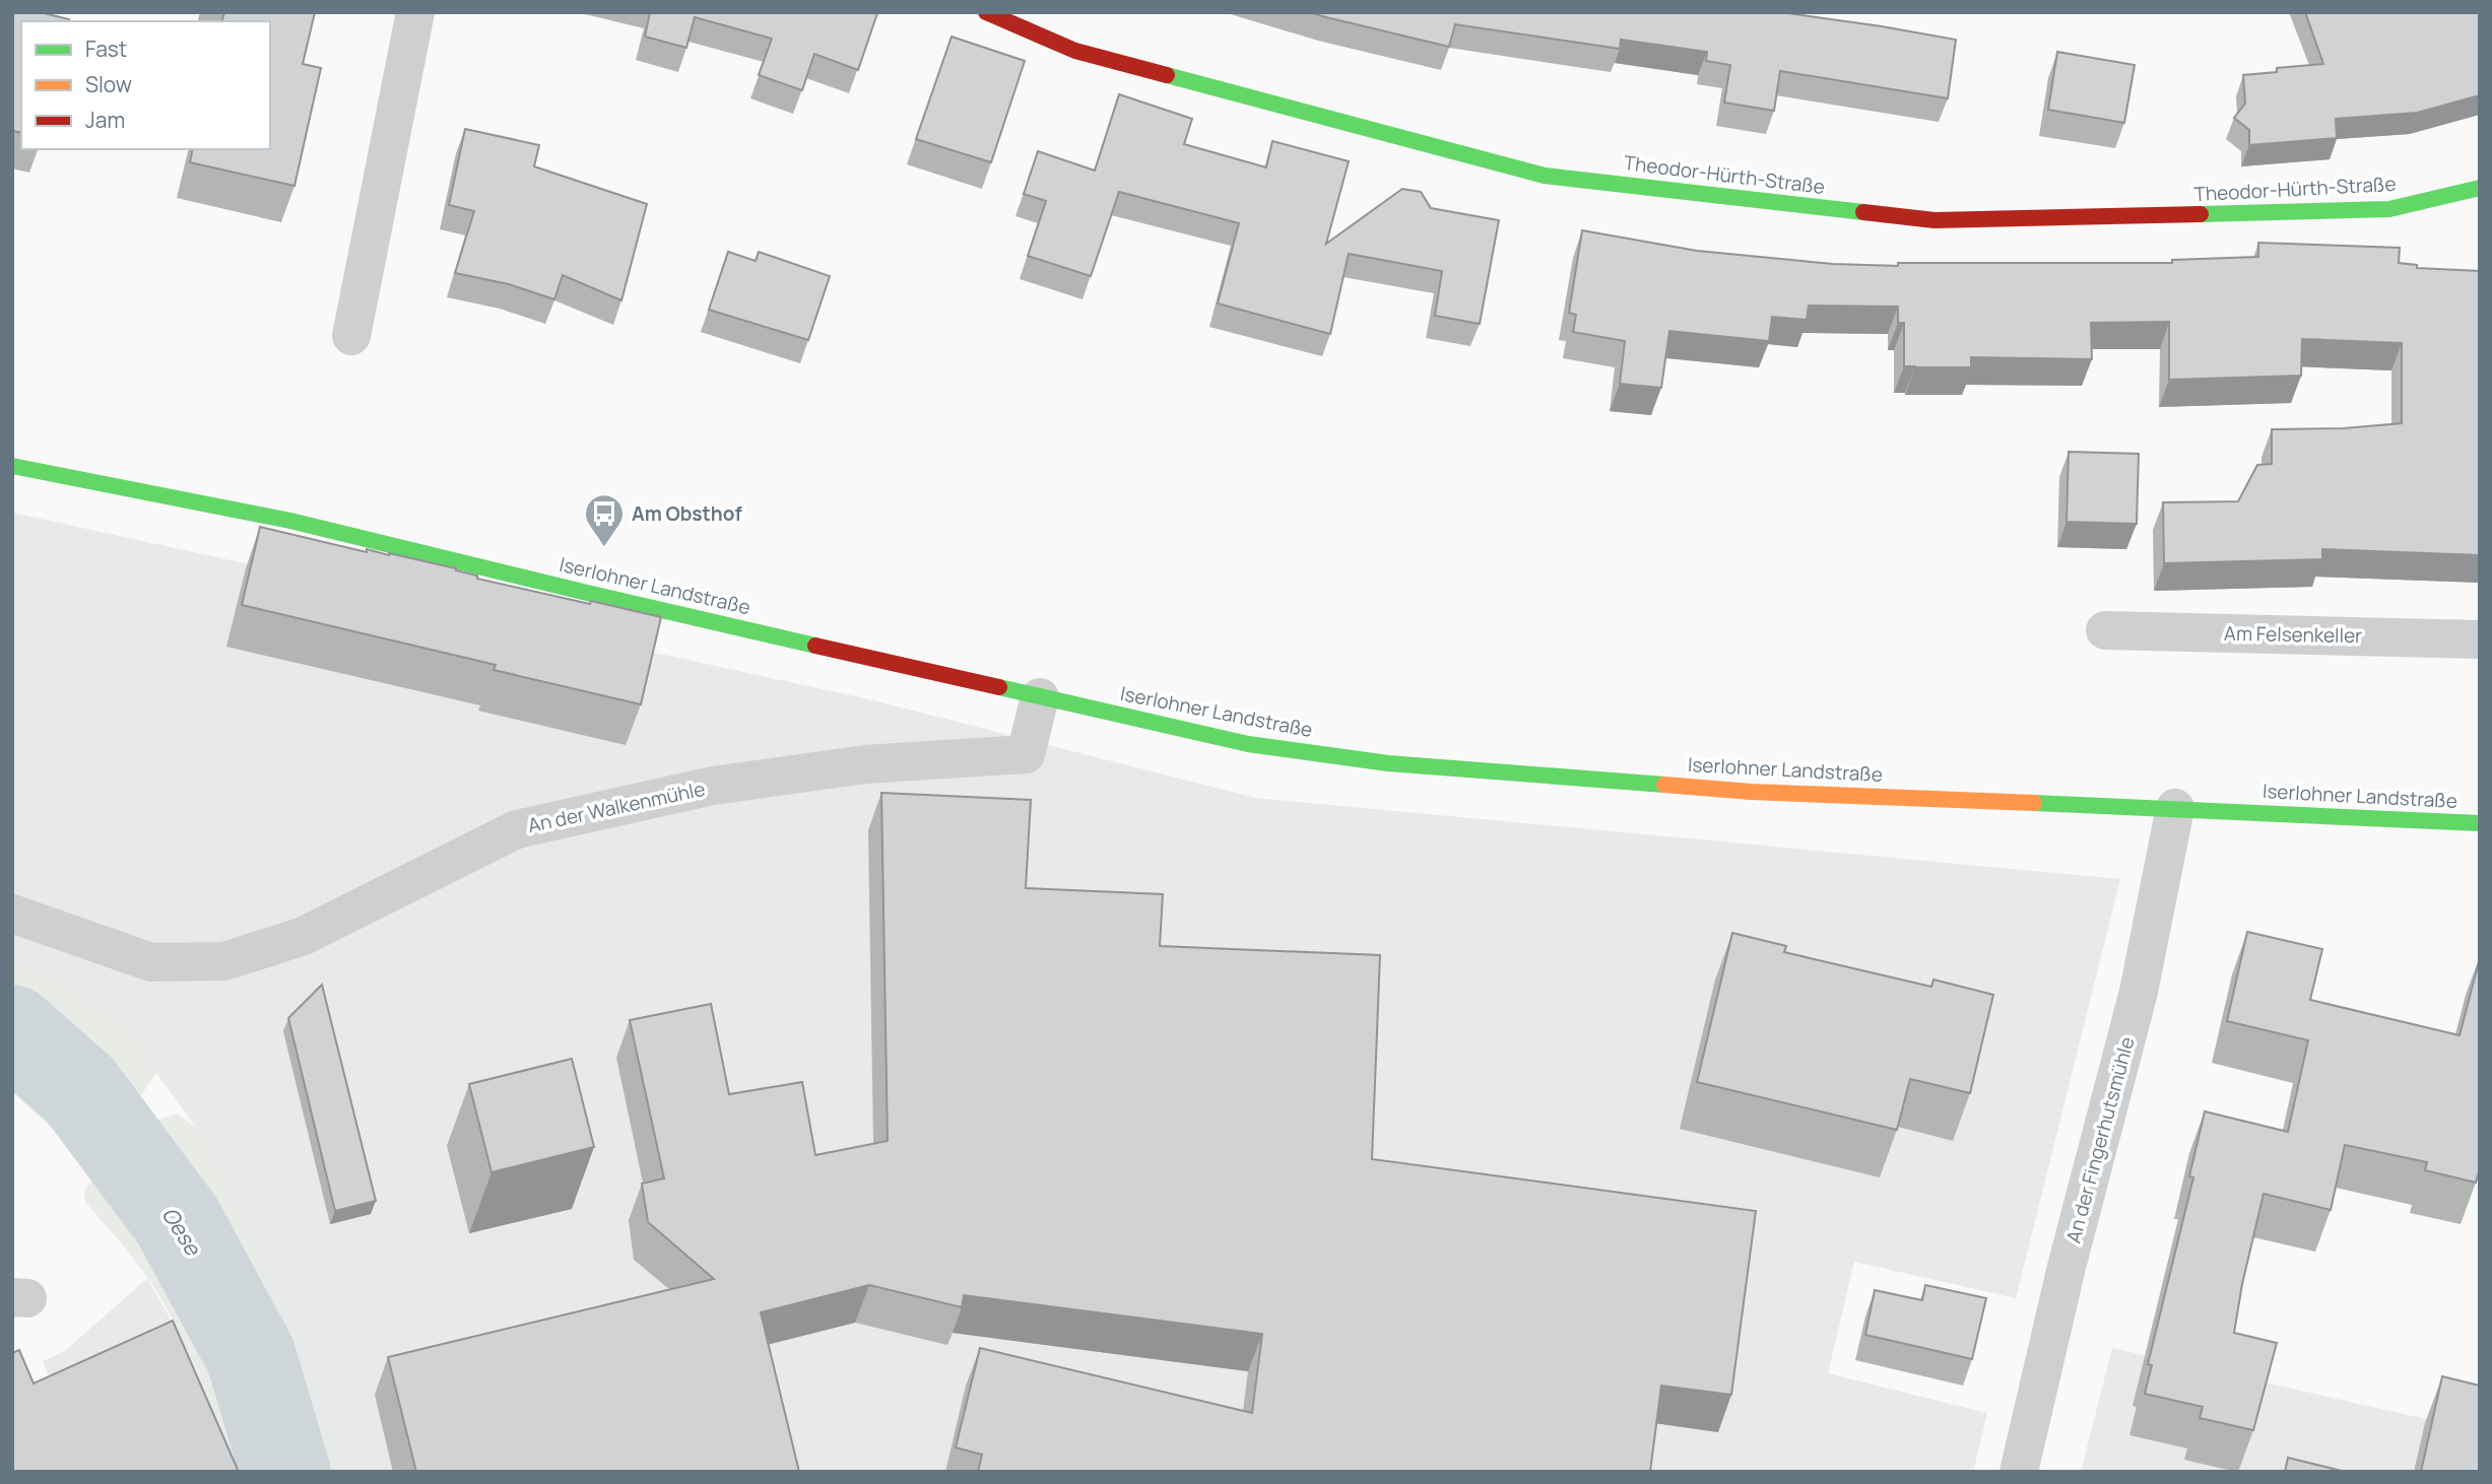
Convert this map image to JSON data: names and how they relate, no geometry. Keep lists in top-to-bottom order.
{
  "streets": {
    "main road": ["Theodor-Hürth-Straße", "Iserlohner Landstraße"],
    "street": ["Am Felsenkeller", "An der Walkenmühle", "An der Fingerhutsmühle"]
  },
  "crossings": [
    ["Iserlohner Landstraße", "An der Walkenmühle"],
    ["Iserlohner Landstraße", "An der Fingerhutsmühle"]
  ],
  "water": ["Oese"],
  "places": {
    "bus stop": ["Am Obsthof"]
  },
  "legend": ["Fast", "Slow", "Jam"]
}
